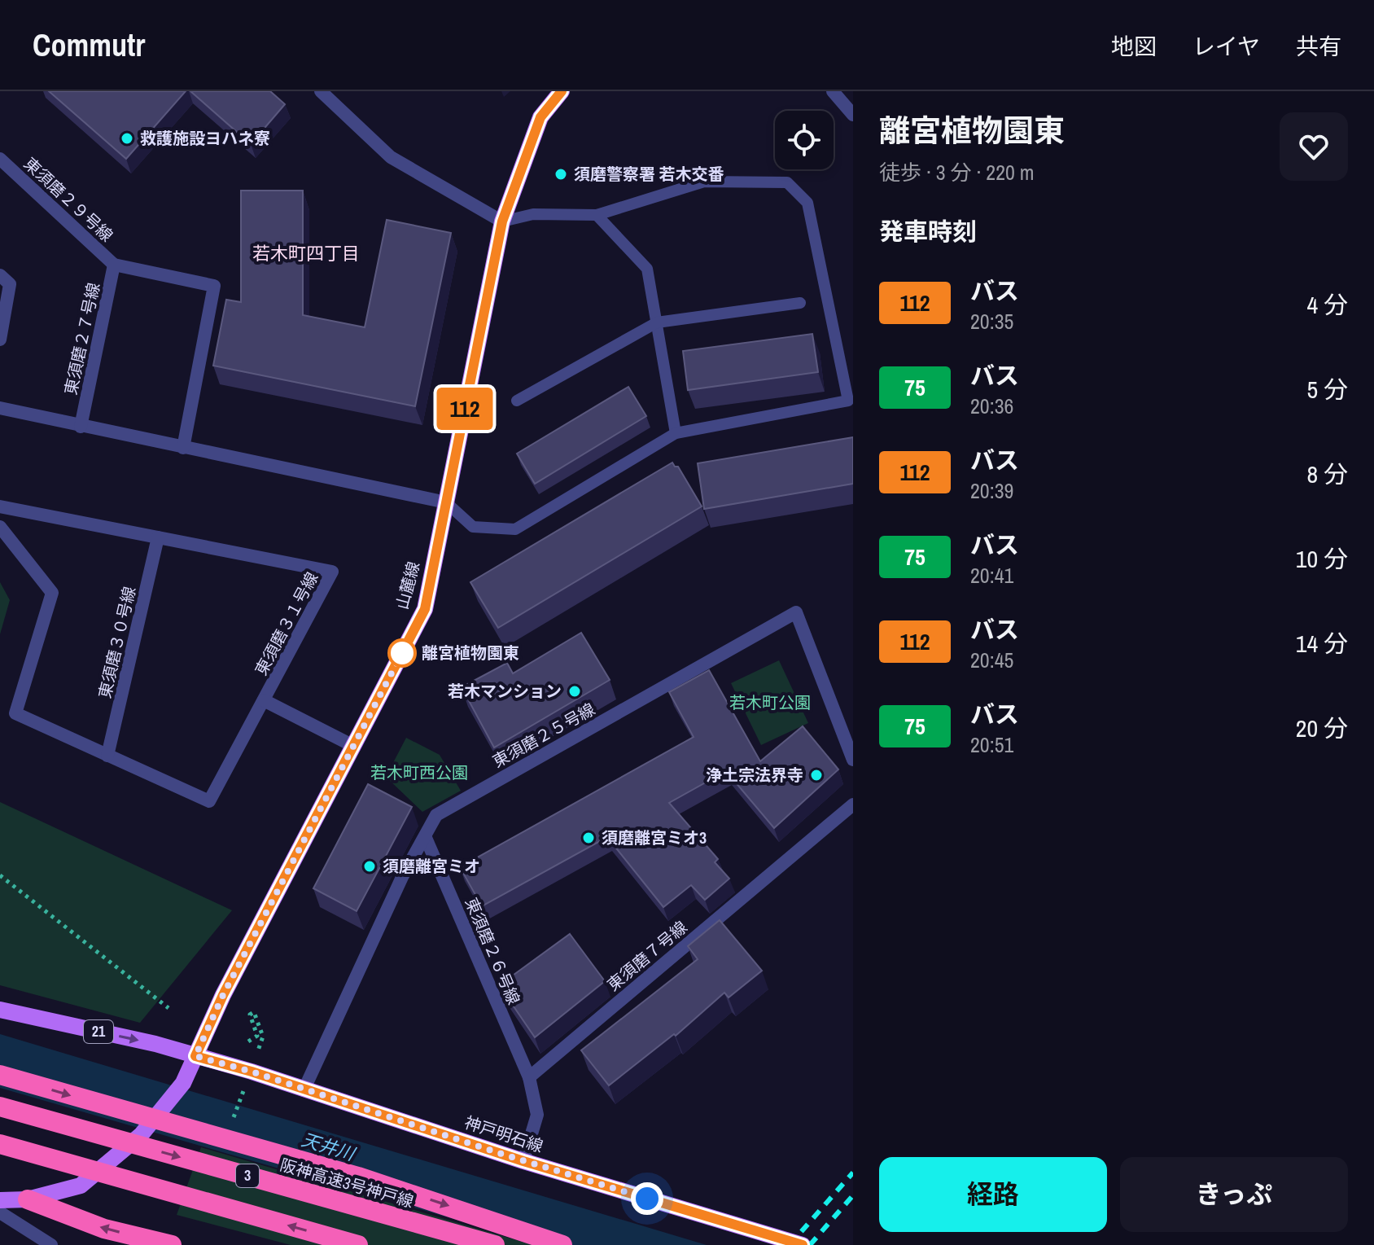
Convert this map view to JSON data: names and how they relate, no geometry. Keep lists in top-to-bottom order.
{
  "streets": {
    "highway": ["3", "阪神高速3号神戸線"],
    "main road": ["山麓線", "21", "神戸明石線"],
    "street": [
      "東須磨２９号線",
      "東須磨２７号線",
      "東須磨３１号線",
      "東須磨３０号線",
      "東須磨２５号線",
      "東須磨２６号線",
      "東須磨７号線"
    ]
  },
  "crossings": [
    ["東須磨２９号線", "東須磨２７号線"],
    ["山麓線", "神戸明石線"],
    ["東須磨３１号線", "東須磨３０号線"],
    ["東須磨２５号線", "東須磨２６号線"],
    ["東須磨２５号線", "神戸明石線"],
    ["東須磨２６号線", "東須磨７号線"]
  ],
  "districts": ["若木町四丁目"],
  "water": ["天井川"],
  "parks": ["若木町公園", "若木町西公園"],
  "places": [
    "救護施設ヨハネ寮",
    "須磨警察署 若木交番",
    "離宮植物園東",
    "若木マンション",
    "浄土宗法界寺",
    "須磨離宮ミオ3",
    "須磨離宮ミオ"
  ],
  "lines": ["bus line 112"],
  "page": {
    "header": "Commutr",
    "nav": ["地図", "レイヤ", "共有"],
    "on_map": "112",
    "heading": [
      ["離宮植物園東", "徒歩 · 3 分 · 220 m"],
      "発車時刻"
    ],
    "list": [
      {
        "mark": "112",
        "name": "バス",
        "note": "20:35",
        "value": "4 分"
      },
      {
        "mark": "75",
        "name": "バス",
        "note": "20:36",
        "value": "5 分"
      },
      {
        "mark": "112",
        "name": "バス",
        "note": "20:39",
        "value": "8 分"
      },
      {
        "mark": "75",
        "name": "バス",
        "note": "20:41",
        "value": "10 分"
      },
      {
        "mark": "112",
        "name": "バス",
        "note": "20:45",
        "value": "14 分"
      },
      {
        "mark": "75",
        "name": "バス",
        "note": "20:51",
        "value": "20 分"
      }
    ],
    "buttons": ["経路", "きっぷ"]
  }
}
